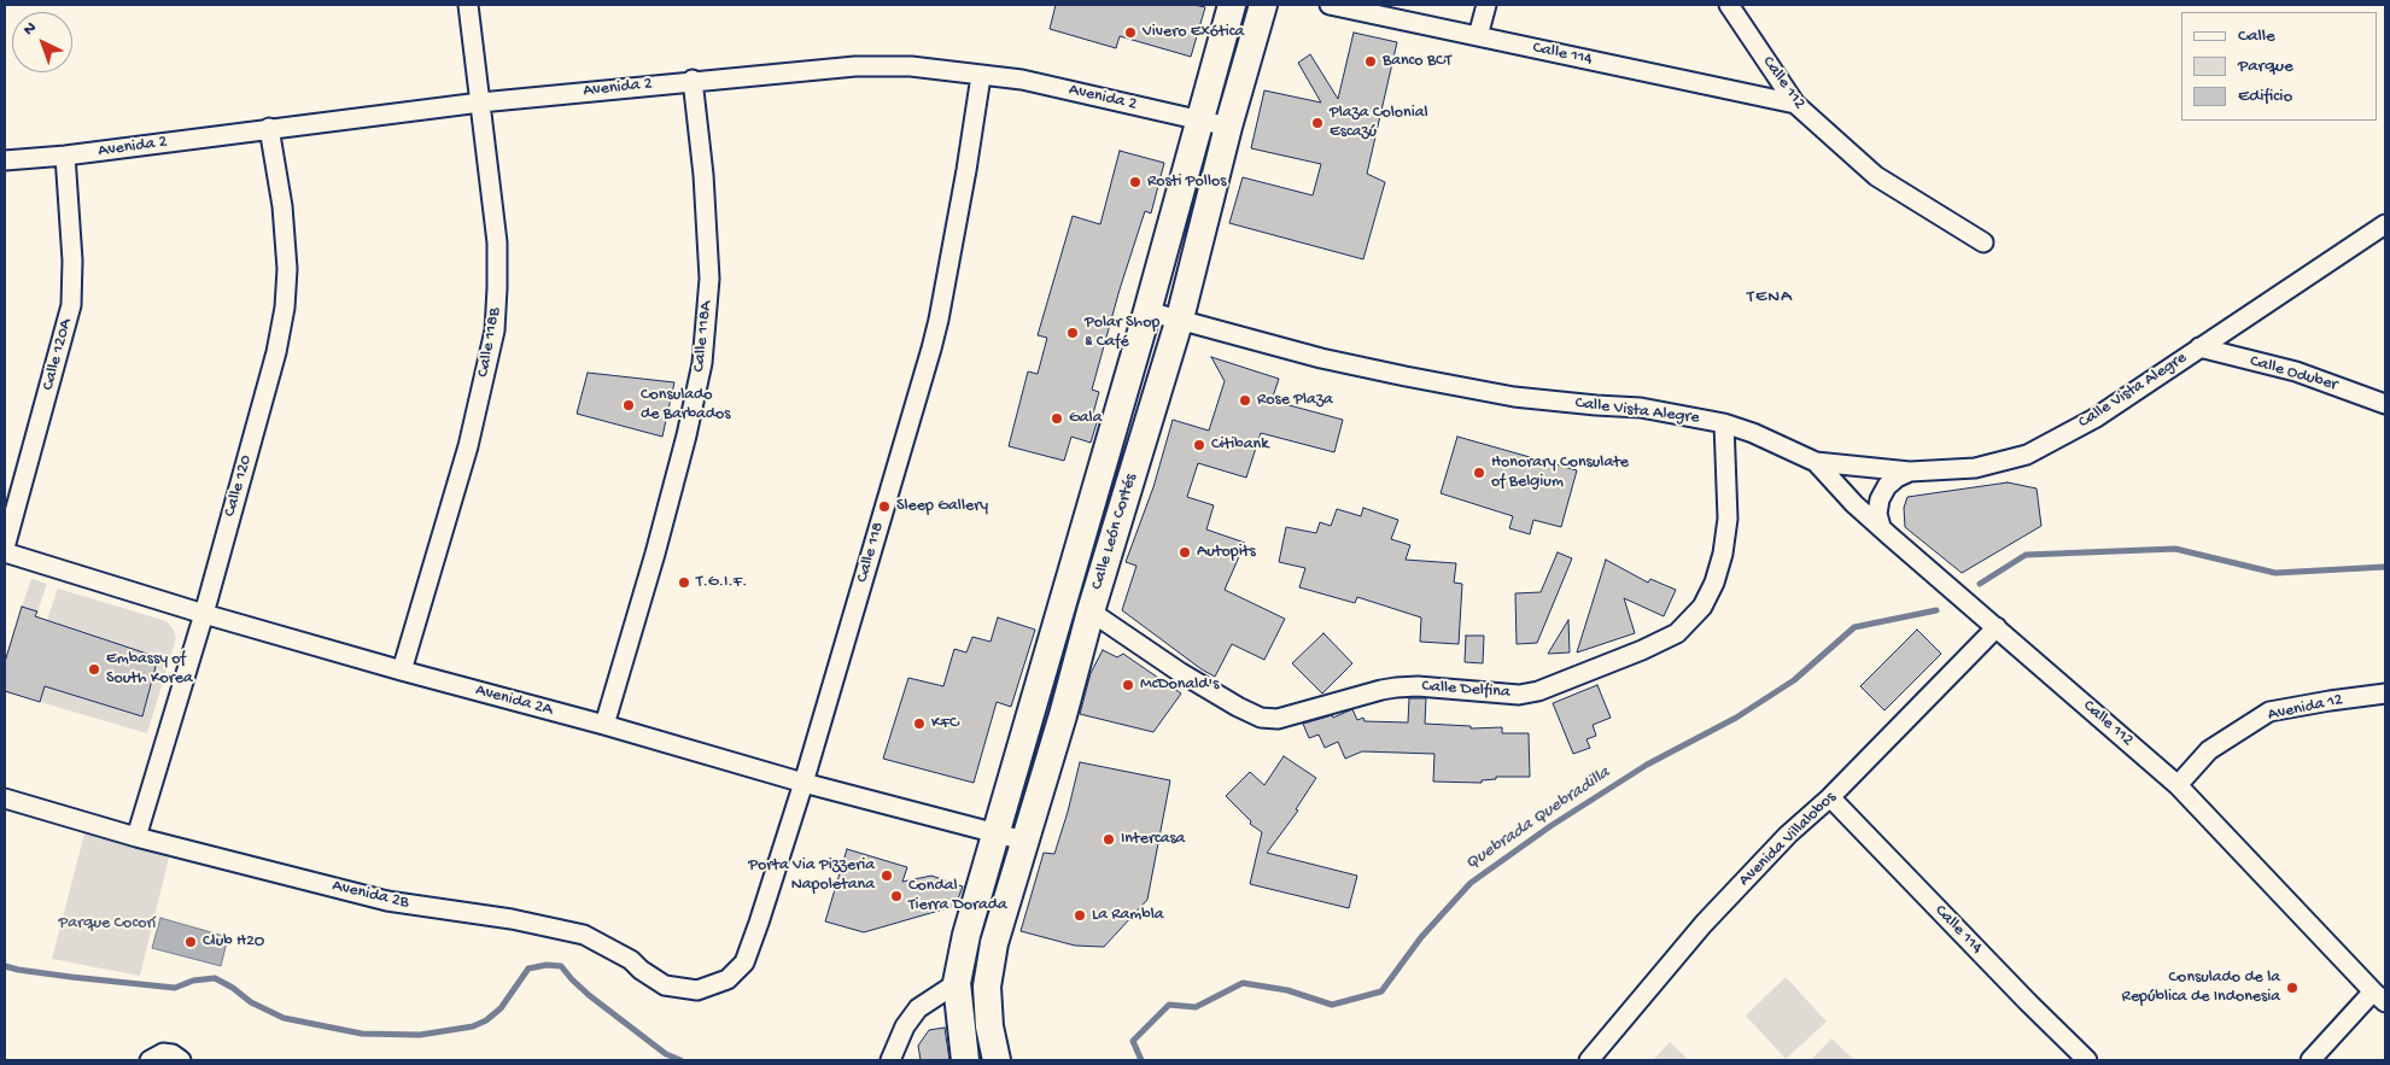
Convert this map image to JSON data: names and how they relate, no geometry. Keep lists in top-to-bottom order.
{
  "streets": {
    "main road": ["Calle León Cortés"],
    "street": [
      "Calle 114",
      "Calle 112",
      "Avenida 2",
      "Calle 118A",
      "Calle 118B",
      "Calle 120A",
      "Calle Oduber",
      "Calle Vista Alegre",
      "Calle 120",
      "Calle 118",
      "Calle Delfina",
      "Avenida 2A",
      "Avenida 12",
      "Avenida Villalobos",
      "Avenida 2B"
    ]
  },
  "crossings": [
    ["Calle 114", "Calle 112"],
    ["Calle 114", "Avenida Villalobos"],
    ["Calle 112", "Calle Vista Alegre"],
    ["Calle 112", "Avenida 12"],
    ["Calle 112", "Avenida Villalobos"],
    ["Avenida 2", "Calle 118A"],
    ["Avenida 2", "Calle 118B"],
    ["Avenida 2", "Calle 120A"],
    ["Avenida 2", "Calle 120"],
    ["Avenida 2", "Calle León Cortés"],
    ["Avenida 2", "Calle 118"],
    ["Calle 118A", "Avenida 2A"],
    ["Calle 118B", "Avenida 2A"],
    ["Calle Oduber", "Calle Vista Alegre"],
    ["Calle Vista Alegre", "Calle León Cortés"],
    ["Calle Vista Alegre", "Calle Delfina"],
    ["Calle 120", "Avenida 2A"],
    ["Calle 120", "Avenida 2B"],
    ["Calle León Cortés", "Calle Delfina"],
    ["Calle León Cortés", "Avenida 2A"],
    ["Calle 118", "Avenida 2A"],
    ["Calle 118", "Avenida 2B"]
  ],
  "districts": ["TENA"],
  "water": ["Quebrada Quebradilla"],
  "parks": ["Parque Cocorí"],
  "places": [
    "Vivero Exótica",
    "Banco BCT",
    "Plaza Colonial Escazú",
    "Rosti Pollos",
    "Polar Shop & Café",
    "Rose Plaza",
    "Consulado de Barbados",
    "Gala",
    "Citibank",
    "Honorary Consulate of Belgium",
    "Sleep Gallery",
    "Autopits",
    "T.G.I.F.",
    "Embassy of South Korea",
    "McDonald's",
    "KFC",
    "Intercasa",
    "Porta Via Pizzeria Napoletana",
    "Condal Tierra Dorada",
    "La Rambla",
    "Club H2O",
    "Consulado de la República de Indonesia"
  ],
  "legend": ["Calle", "Parque", "Edificio"],
  "north": "top left"
}
